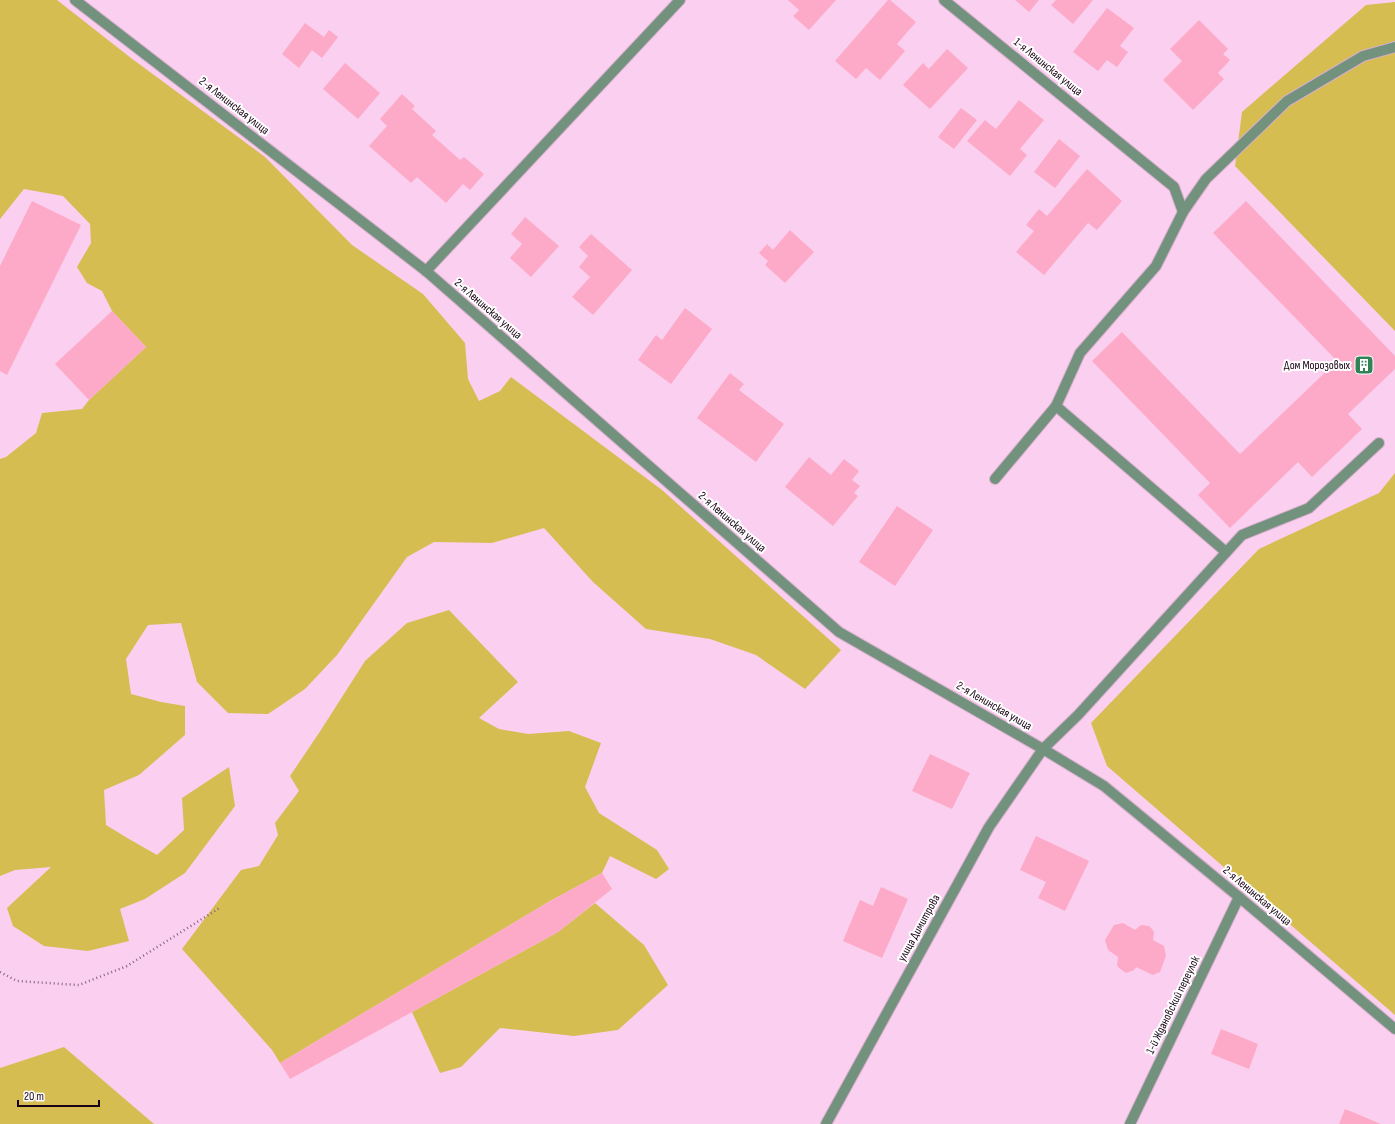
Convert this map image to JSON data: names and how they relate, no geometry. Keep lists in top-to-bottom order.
{
  "streets": {
    "street": [
      "1-я Ленинская улица",
      "2-я Ленинская улица",
      "улица Димитрова",
      "1-й Ждановский переулок"
    ]
  },
  "crossings": [
    ["2-я Ленинская улица", "улица Димитрова"],
    ["2-я Ленинская улица", "1-й Ждановский переулок"]
  ],
  "places": {
    "building": ["Дом Морозовых"]
  },
  "scale_bar": "20 m"
}
